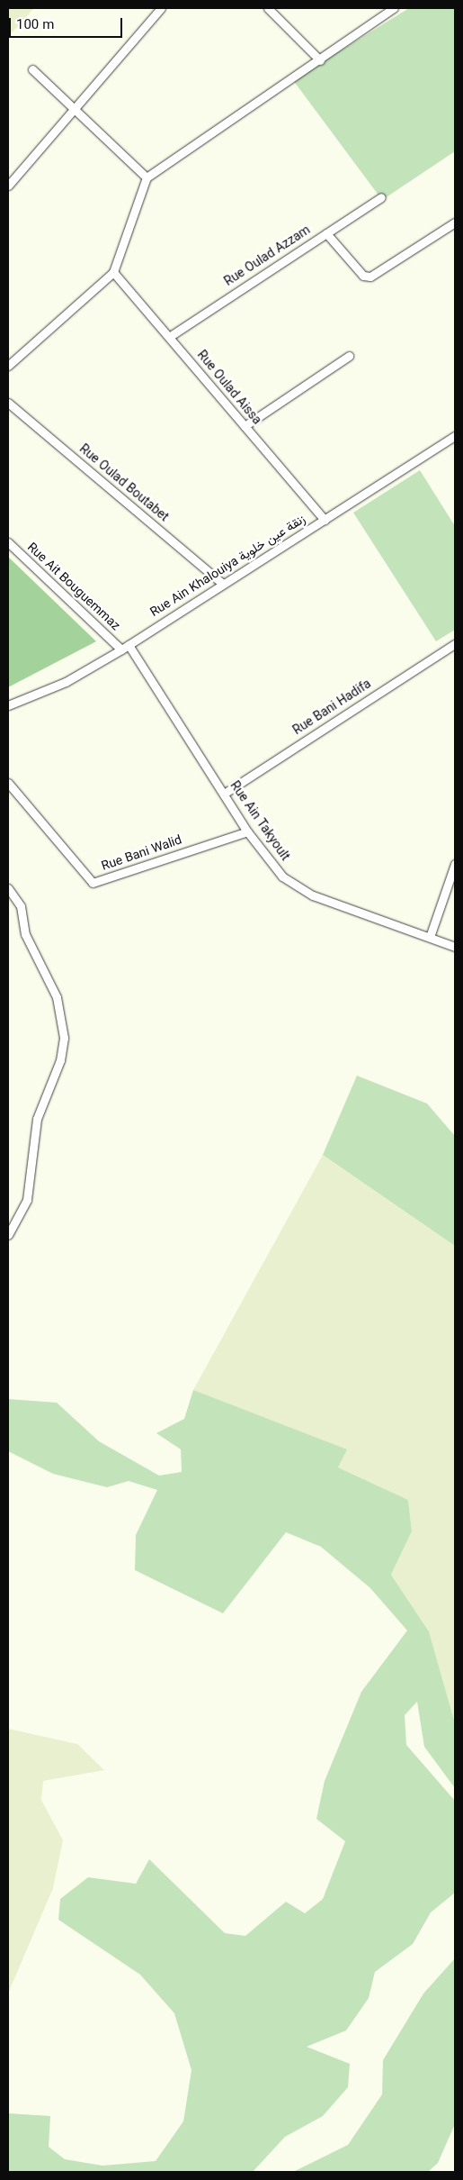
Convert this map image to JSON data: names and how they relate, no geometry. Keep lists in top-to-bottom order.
{
  "streets": {
    "street": [
      "Rue Oulad Azzam",
      "Rue Oulad Aissa",
      "Rue Oulad Boutabet",
      "Rue Ain Khalouiya زنقة عين خلوية",
      "Rue Ait Bouguemmaz",
      "Rue Bani Hadifa",
      "Rue Ain Takyoult",
      "Rue Bani Walid"
    ]
  },
  "crossings": [
    ["Rue Oulad Azzam", "Rue Oulad Aissa"],
    ["Rue Oulad Aissa", "Rue Ain Khalouiya زنقة عين خلوية"],
    ["Rue Oulad Boutabet", "Rue Ain Khalouiya زنقة عين خلوية"],
    ["Rue Ain Khalouiya زنقة عين خلوية", "Rue Ait Bouguemmaz"],
    ["Rue Ain Khalouiya زنقة عين خلوية", "Rue Ain Takyoult"],
    ["Rue Bani Hadifa", "Rue Ain Takyoult"],
    ["Rue Ain Takyoult", "Rue Bani Walid"]
  ],
  "scale_bar": "100 m"
}
